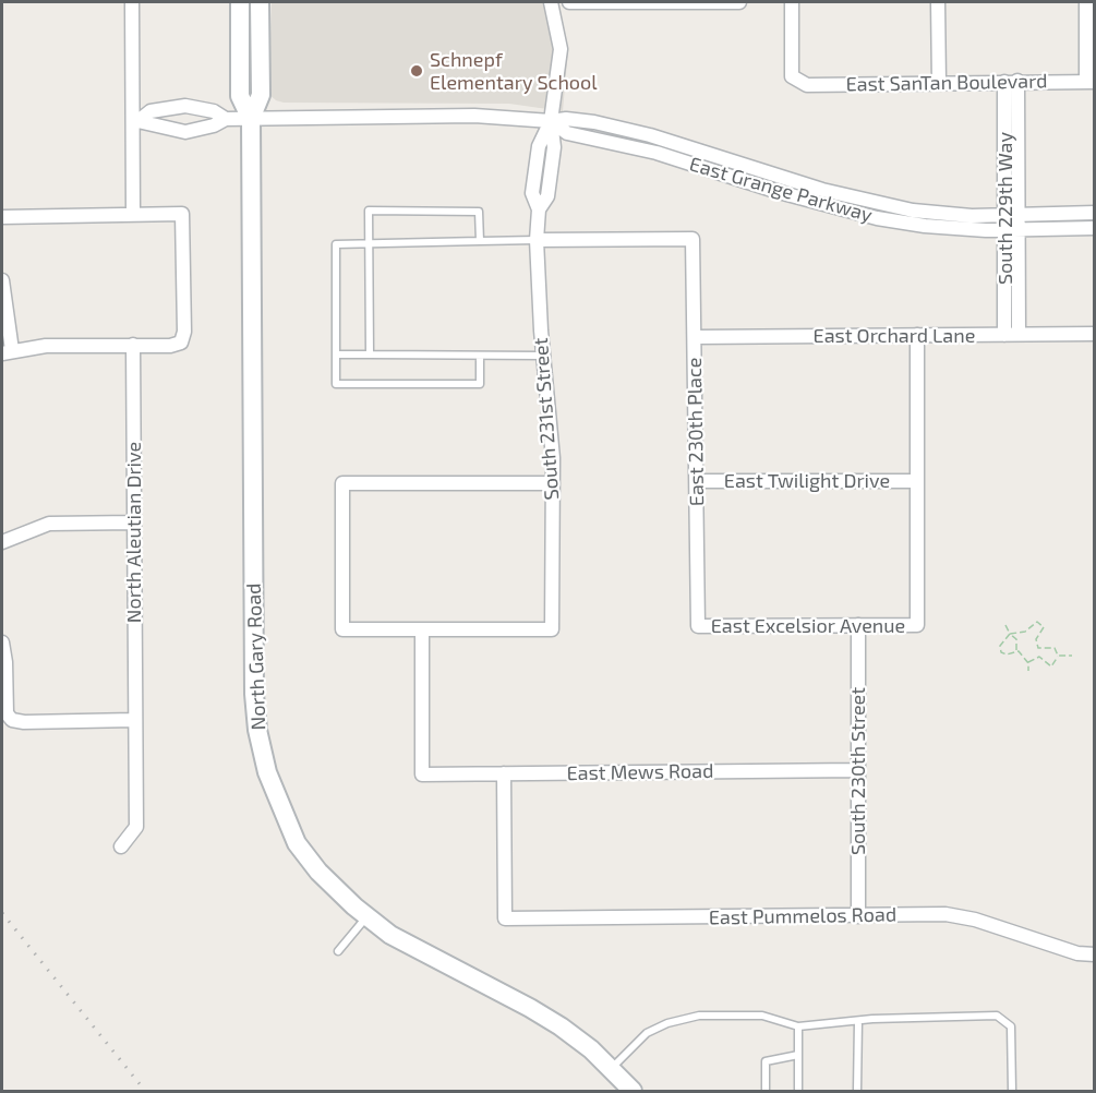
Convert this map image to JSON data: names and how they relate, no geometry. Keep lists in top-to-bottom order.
{
  "streets": {
    "main road": ["North Gary Road"],
    "street": [
      "East SanTan Boulevard",
      "East Grange Parkway",
      "South 229th Way",
      "East Orchard Lane",
      "South 231st Street",
      "East 230th Place",
      "East Twilight Drive",
      "North Aleutian Drive",
      "East Excelsior Avenue",
      "South 230th Street",
      "East Mews Road",
      "East Pummelos Road"
    ]
  },
  "crossings": [
    ["East SanTan Boulevard", "South 229th Way"],
    ["East Grange Parkway", "South 229th Way"],
    ["East Grange Parkway", "South 231st Street"],
    ["East Grange Parkway", "North Gary Road"],
    ["South 229th Way", "East Orchard Lane"],
    ["East Orchard Lane", "East 230th Place"],
    ["South 231st Street", "East 230th Place"],
    ["South 231st Street", "East Mews Road"],
    ["East 230th Place", "East Twilight Drive"],
    ["East 230th Place", "East Excelsior Avenue"],
    ["East Twilight Drive", "East Excelsior Avenue"],
    ["East Excelsior Avenue", "South 230th Street"],
    ["South 230th Street", "East Mews Road"],
    ["South 230th Street", "East Pummelos Road"],
    ["East Mews Road", "East Pummelos Road"]
  ],
  "places": ["Schnepf Elementary School"]
}
